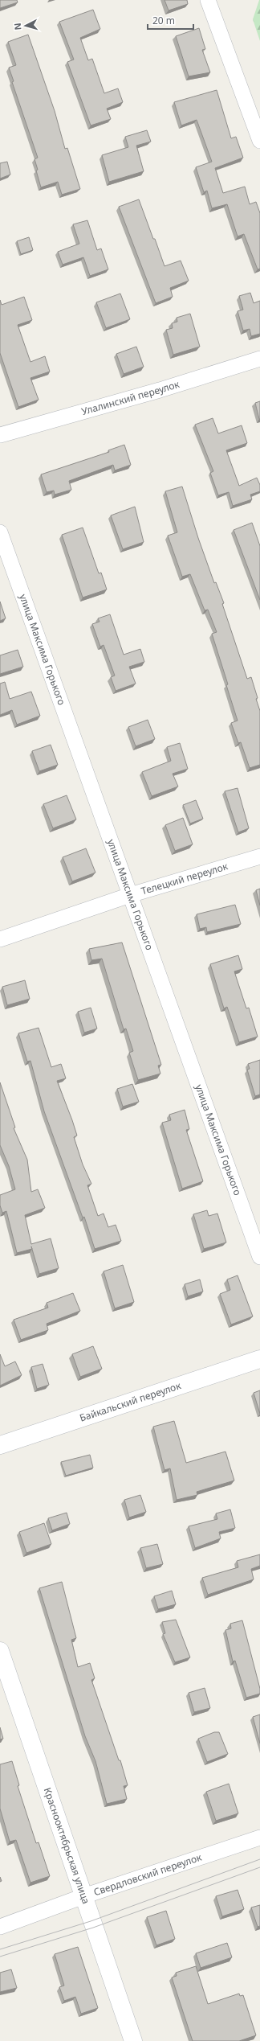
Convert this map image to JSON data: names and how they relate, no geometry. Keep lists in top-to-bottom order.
{
  "streets": {
    "main road": ["Байкальский переулок", "Краснооктябрьская улица"],
    "street": [
      "Улалинский переулок",
      "улица Максима Горького",
      "Телецкий переулок",
      "Свердловский переулок"
    ]
  },
  "crossings": [
    ["улица Максима Горького", "Телецкий переулок"],
    ["Краснооктябрьская улица", "Свердловский переулок"]
  ],
  "scale_bar": "20 m",
  "north": "left"
}
